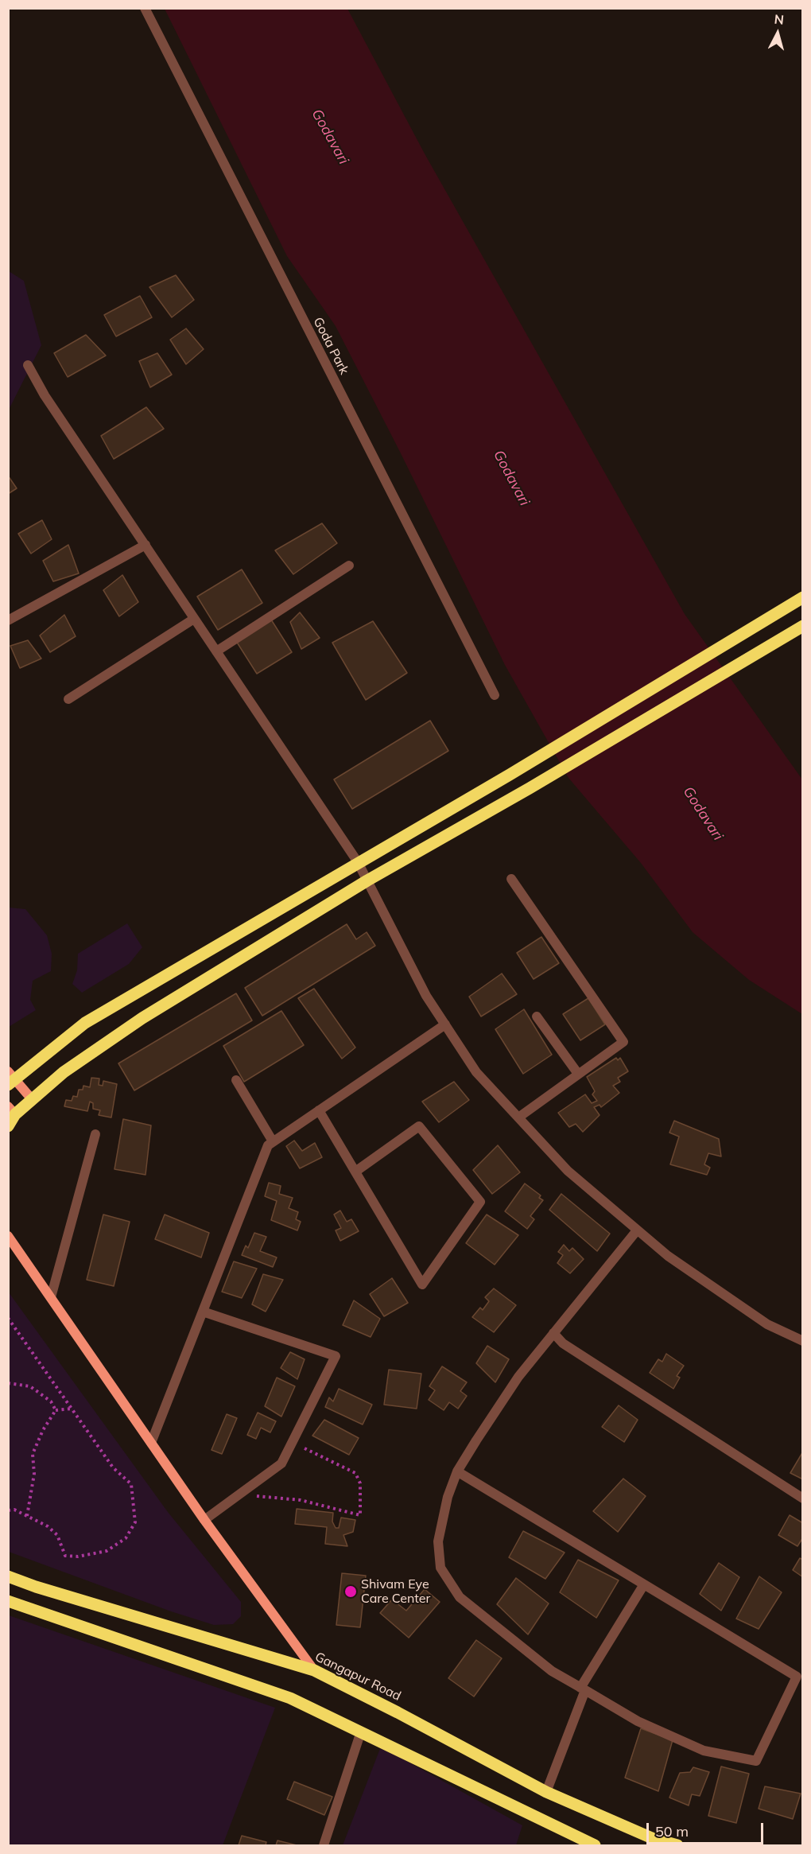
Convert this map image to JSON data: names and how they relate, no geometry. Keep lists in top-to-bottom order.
{
  "streets": {
    "main road": ["Gangapur Road"],
    "street": ["Goda Park"]
  },
  "water": ["Godavari"],
  "places": ["Shivam Eye Care Center"],
  "scale_bar": "50 m",
  "north": "top"
}
